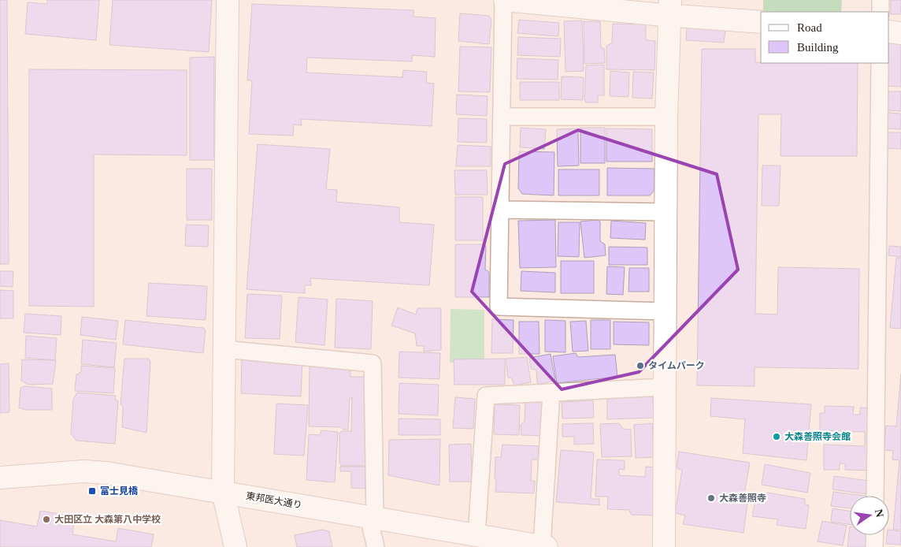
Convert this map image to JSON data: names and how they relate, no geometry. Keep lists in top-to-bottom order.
{
  "streets": {
    "street": ["東邦医大通り"]
  },
  "places": {
    "other": [
      "タイムパーク",
      "大森善照寺会館",
      "大森善照寺",
      "大田区立 大森第八中学校"
    ],
    "transit": ["富士見橋"]
  },
  "legend": ["Road", "Building"],
  "north": "right"
}
